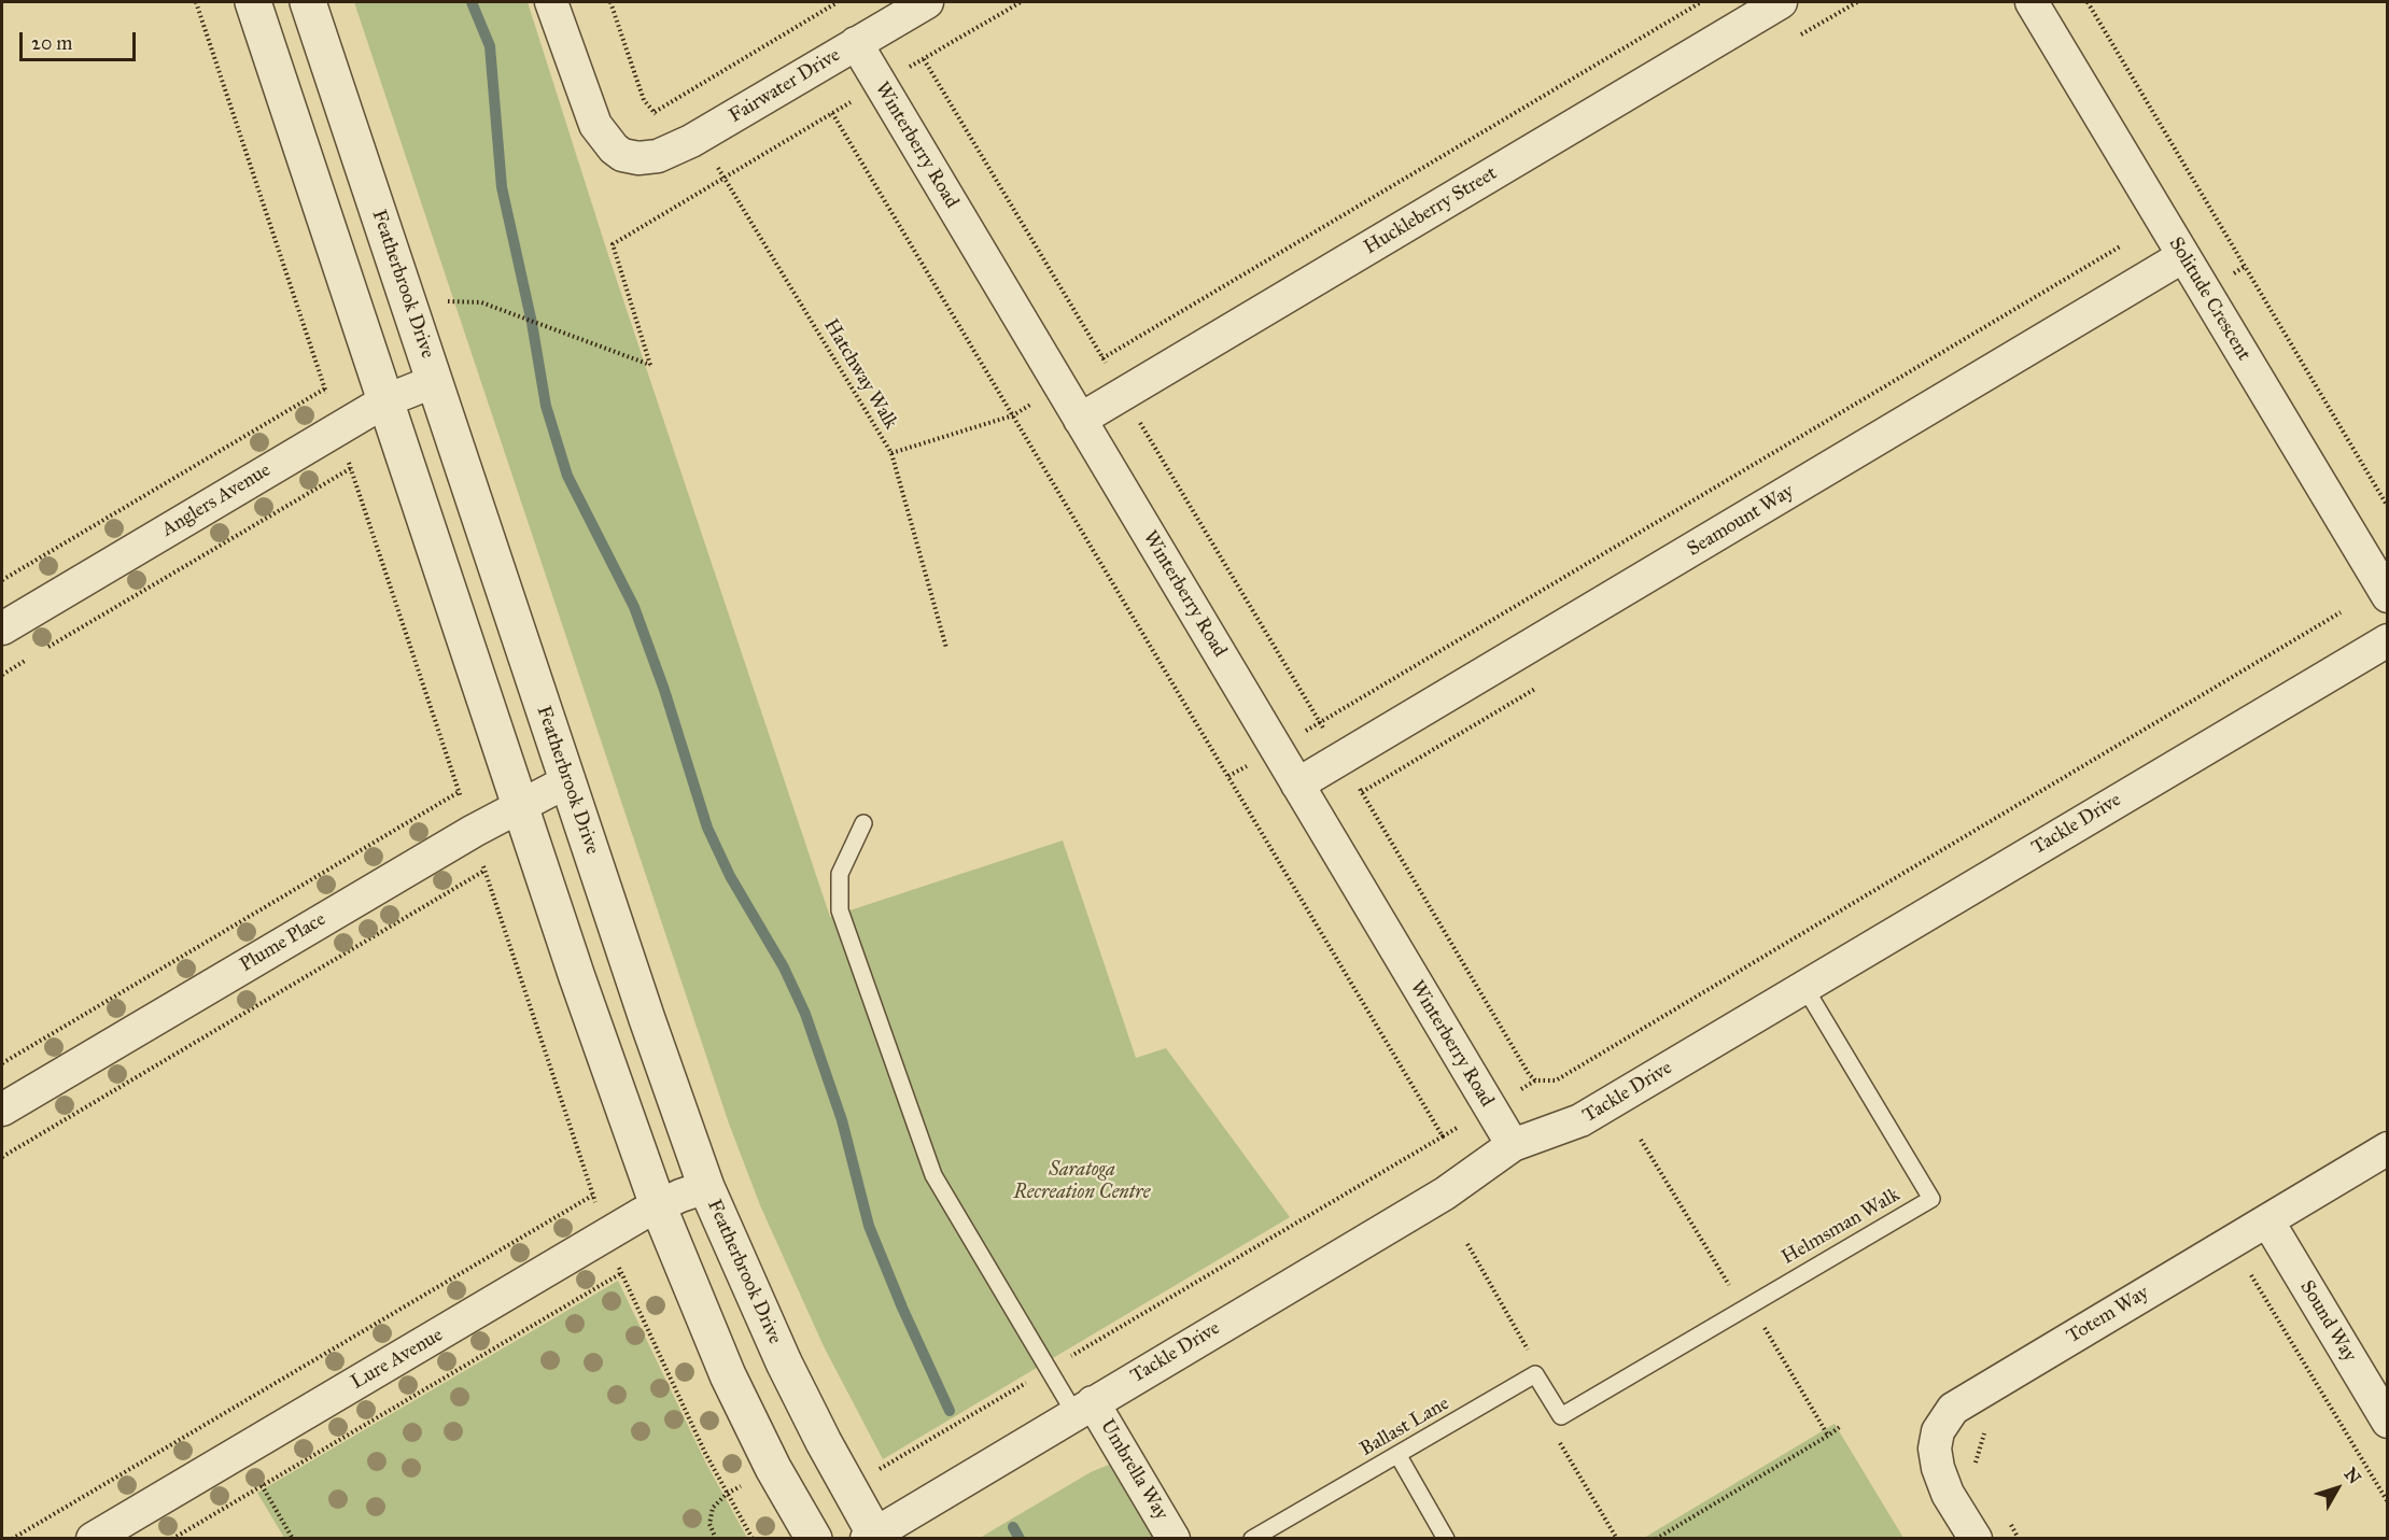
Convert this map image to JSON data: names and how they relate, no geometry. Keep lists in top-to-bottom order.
{
  "streets": {
    "street": [
      "Fairwater Drive",
      "Winterberry Road",
      "Huckleberry Street",
      "Featherbrook Drive",
      "Solitude Crescent",
      "Anglers Avenue",
      "Seamount Way",
      "Tackle Drive",
      "Plume Place",
      "Totem Way",
      "Sound Way",
      "Lure Avenue",
      "Umbrella Way"
    ],
    "lane": ["Helmsman Walk", "Ballast Lane"],
    "path": ["Hatchway Walk"]
  },
  "crossings": [
    ["Fairwater Drive", "Winterberry Road"],
    ["Fairwater Drive", "Hatchway Walk"],
    ["Winterberry Road", "Huckleberry Street"],
    ["Winterberry Road", "Seamount Way"],
    ["Winterberry Road", "Tackle Drive"],
    ["Featherbrook Drive", "Anglers Avenue"],
    ["Featherbrook Drive", "Tackle Drive"],
    ["Featherbrook Drive", "Plume Place"],
    ["Featherbrook Drive", "Lure Avenue"],
    ["Solitude Crescent", "Seamount Way"],
    ["Tackle Drive", "Helmsman Walk"],
    ["Tackle Drive", "Umbrella Way"],
    ["Totem Way", "Sound Way"]
  ],
  "parks": ["Saratoga Recreation Centre"],
  "scale_bar": "20 m",
  "north": "top right"
}
